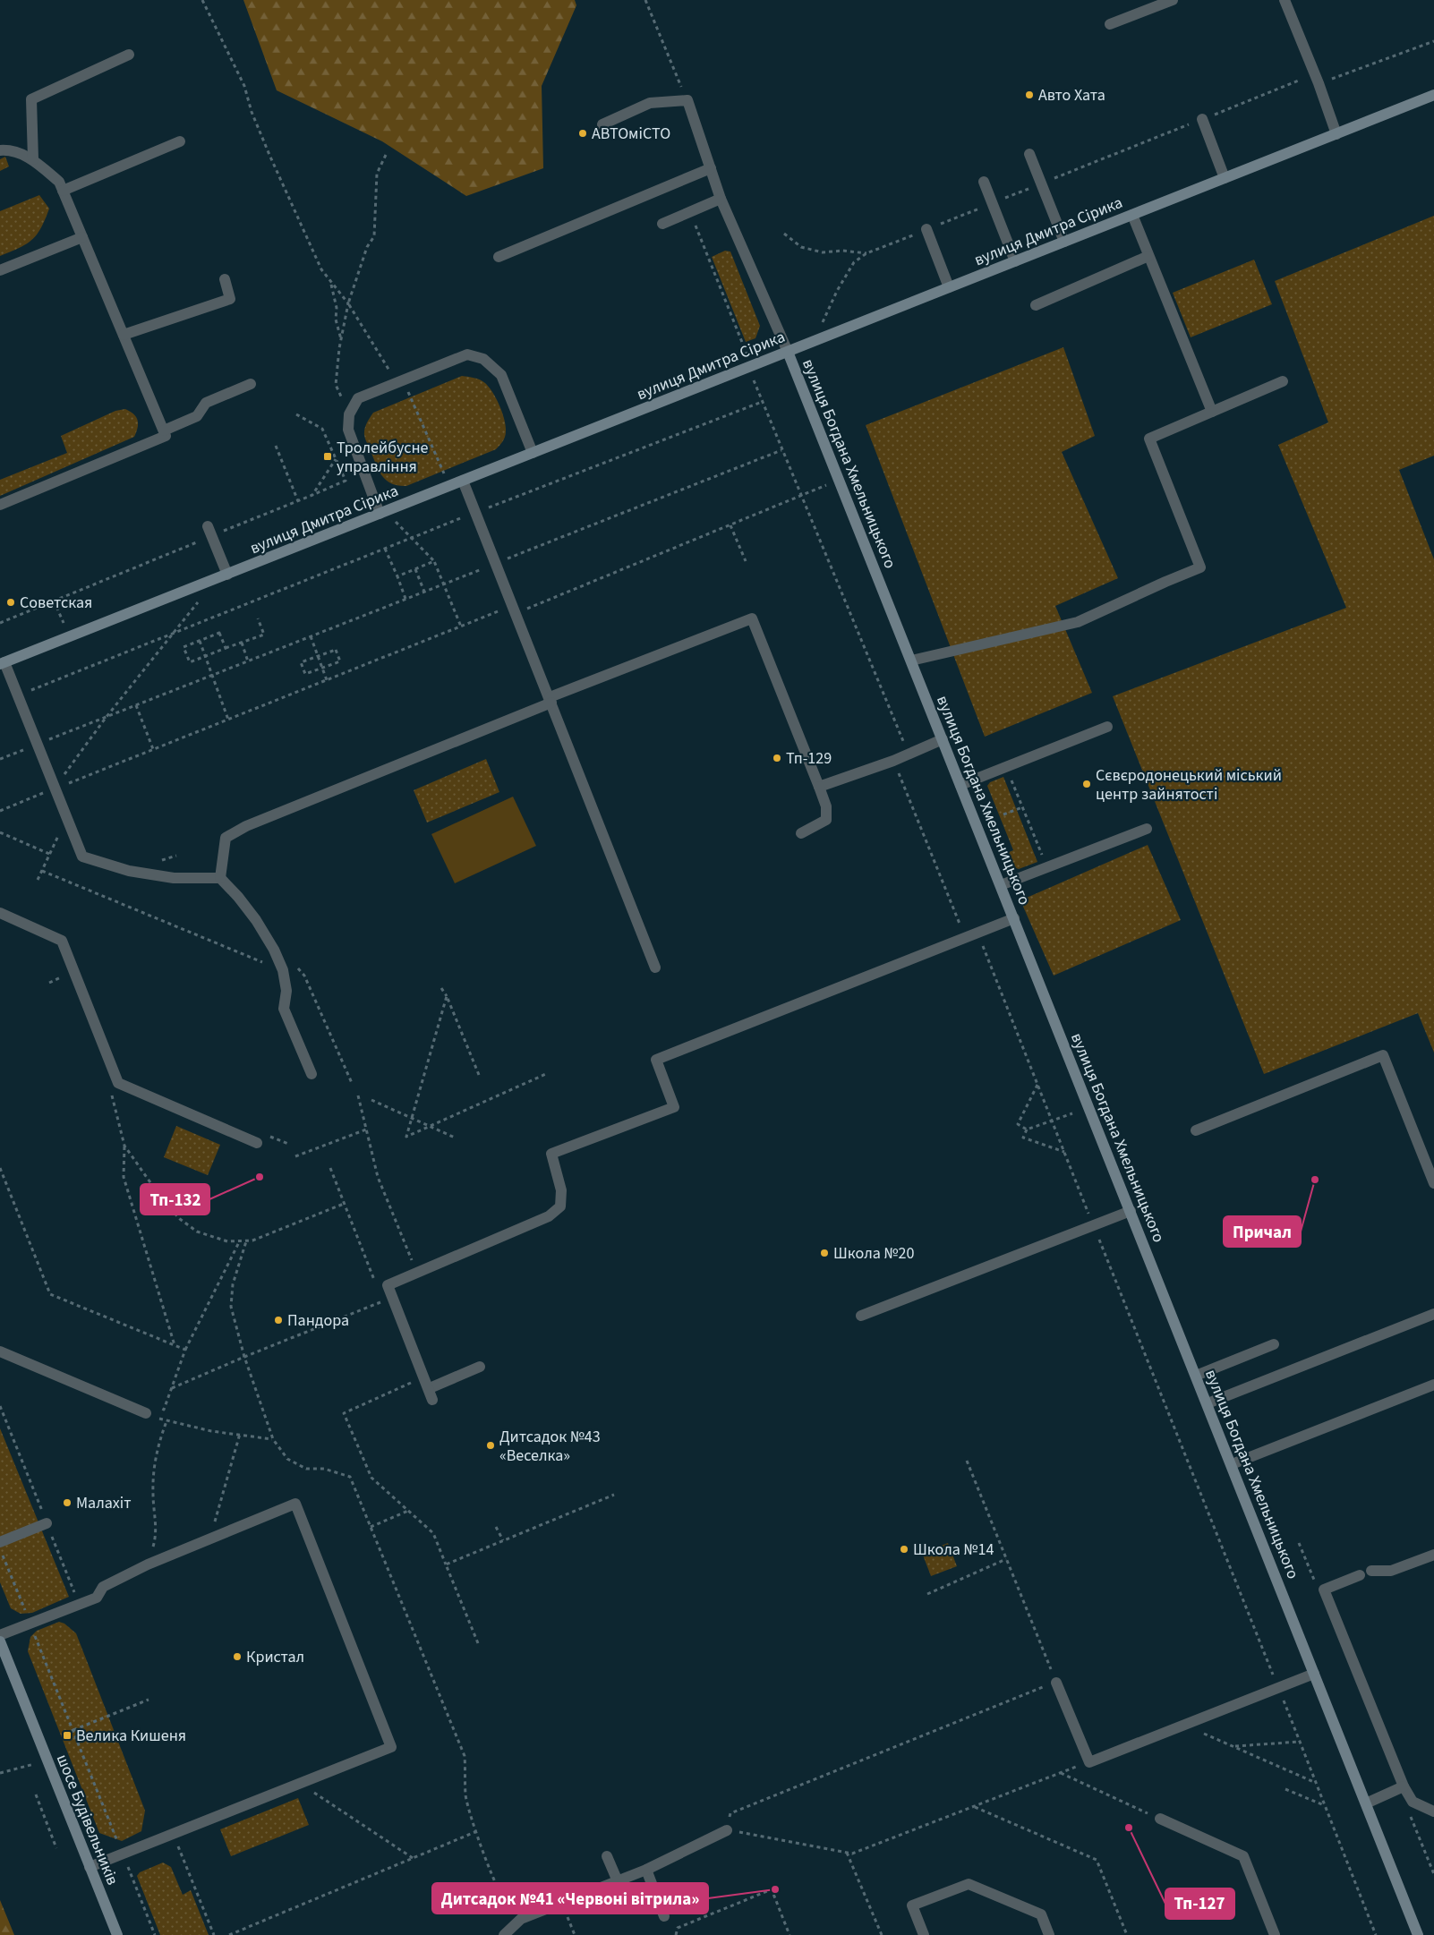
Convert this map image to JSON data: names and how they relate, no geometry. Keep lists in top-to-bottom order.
{
  "streets": {
    "street": ["вулиця Дмитра Сірика", "вулиця Богдана Хмельницького", "шосе Будівельників"]
  },
  "crossings": [
    ["вулиця Дмитра Сірика", "вулиця Богдана Хмельницького"]
  ],
  "places": {
    "other": [
      "Авто Хата",
      "АВТОміСТО",
      "Советская",
      "Тп-129",
      "Сєвєродонецький міський центр зайнятості",
      "Тп-132",
      "Причал",
      "Школа №20",
      "Пандора",
      "Дитсадок №43 «Веселка»",
      "Малахіт",
      "Школа №14",
      "Кристал",
      "Тп-127",
      "Дитсадок №41 «Червоні вітрила»"
    ],
    "transit": ["Тролейбусне управління", "Велика Кишеня"]
  }
}
